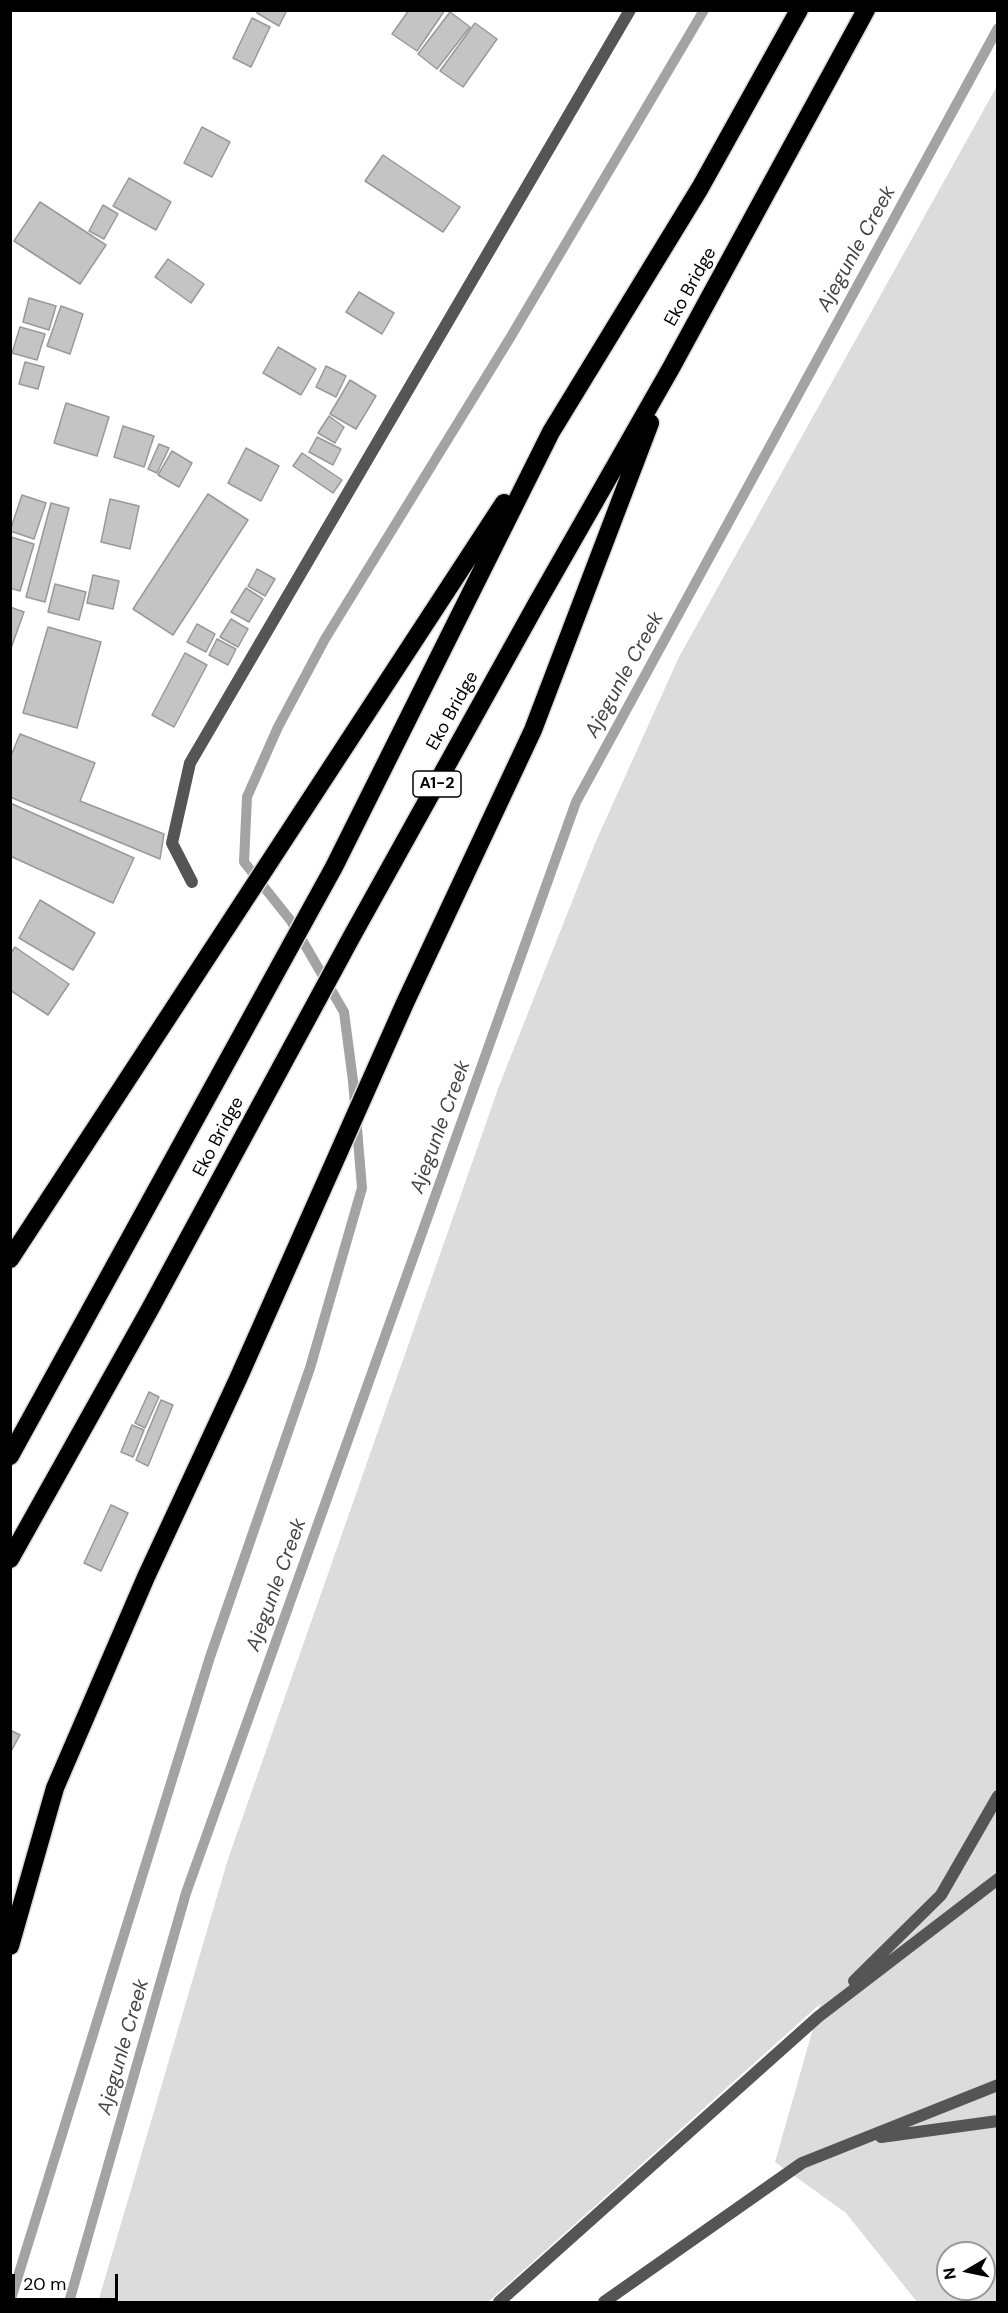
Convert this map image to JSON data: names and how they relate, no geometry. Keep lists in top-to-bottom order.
{
  "streets": {
    "highway": ["Eko Bridge", "A1-2"]
  },
  "water": ["Ajegunle Creek"],
  "scale_bar": "20 m",
  "north": "left"
}
